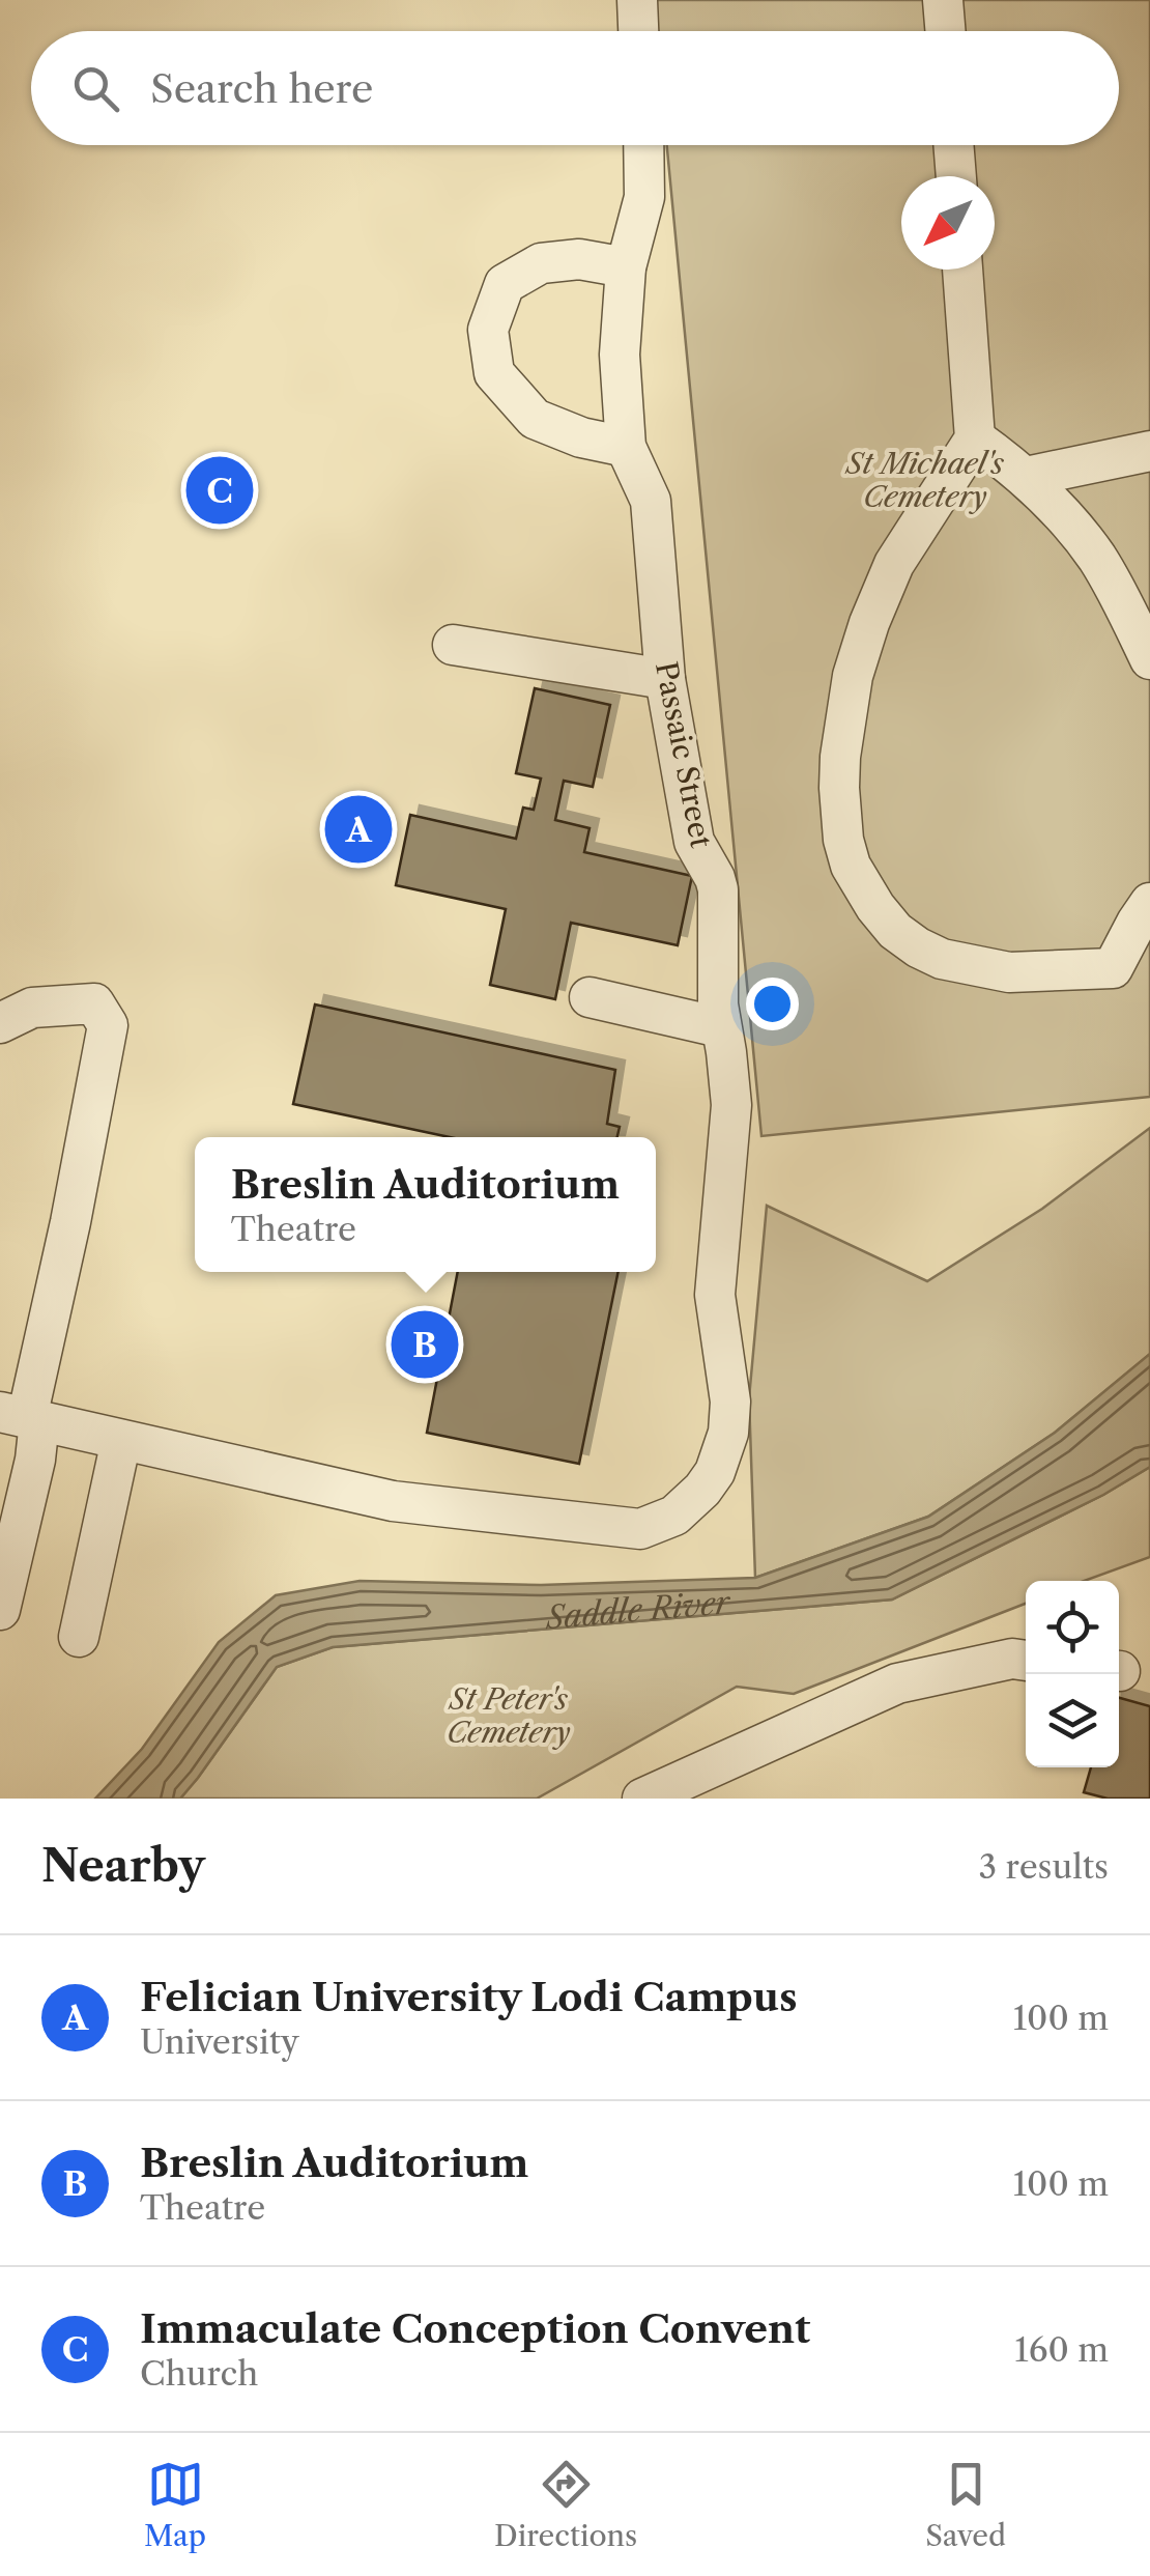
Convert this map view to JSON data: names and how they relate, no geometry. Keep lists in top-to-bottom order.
{
  "streets": {
    "lane": ["Passaic Street"]
  },
  "water": ["Saddle River"],
  "parks": ["St Michael's Cemetery", "St Peter's Cemetery"],
  "north": "bottom left",
  "page": {
    "search": "Search here",
    "pins": ["C", "A", "B"],
    "popup": ["Breslin Auditorium", "Theatre"],
    "heading": ["Nearby", "3 results"],
    "list": [
      {
        "mark": "A",
        "name": "Felician University Lodi Campus",
        "note": "University",
        "value": "100 m"
      },
      {
        "mark": "B",
        "name": "Breslin Auditorium",
        "note": "Theatre",
        "value": "100 m"
      },
      {
        "mark": "C",
        "name": "Immaculate Conception Convent",
        "note": "Church",
        "value": "160 m"
      }
    ],
    "nav": ["Map", "Directions", "Saved"]
  }
}
